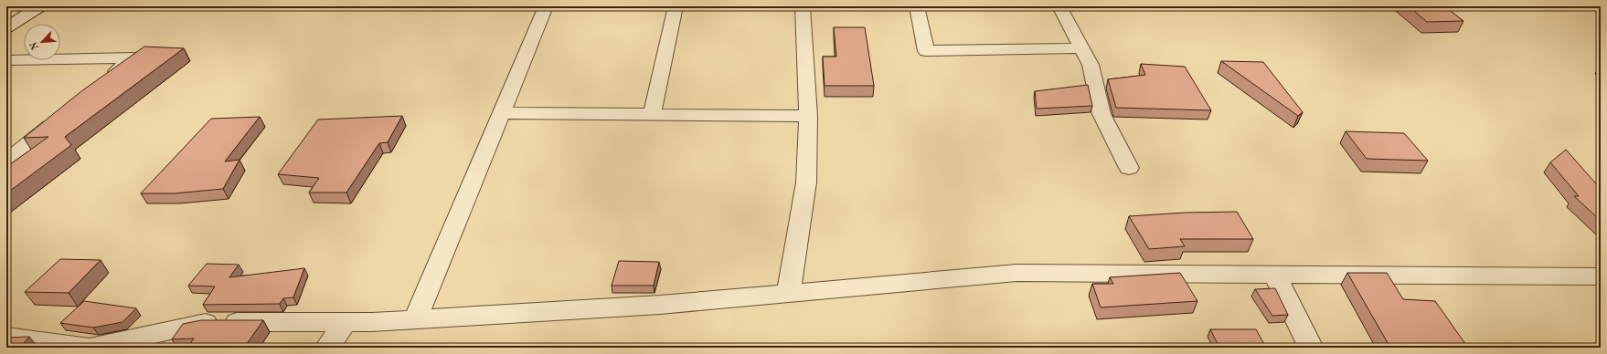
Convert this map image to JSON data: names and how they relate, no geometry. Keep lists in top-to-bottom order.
{
  "north": "bottom left"
}
